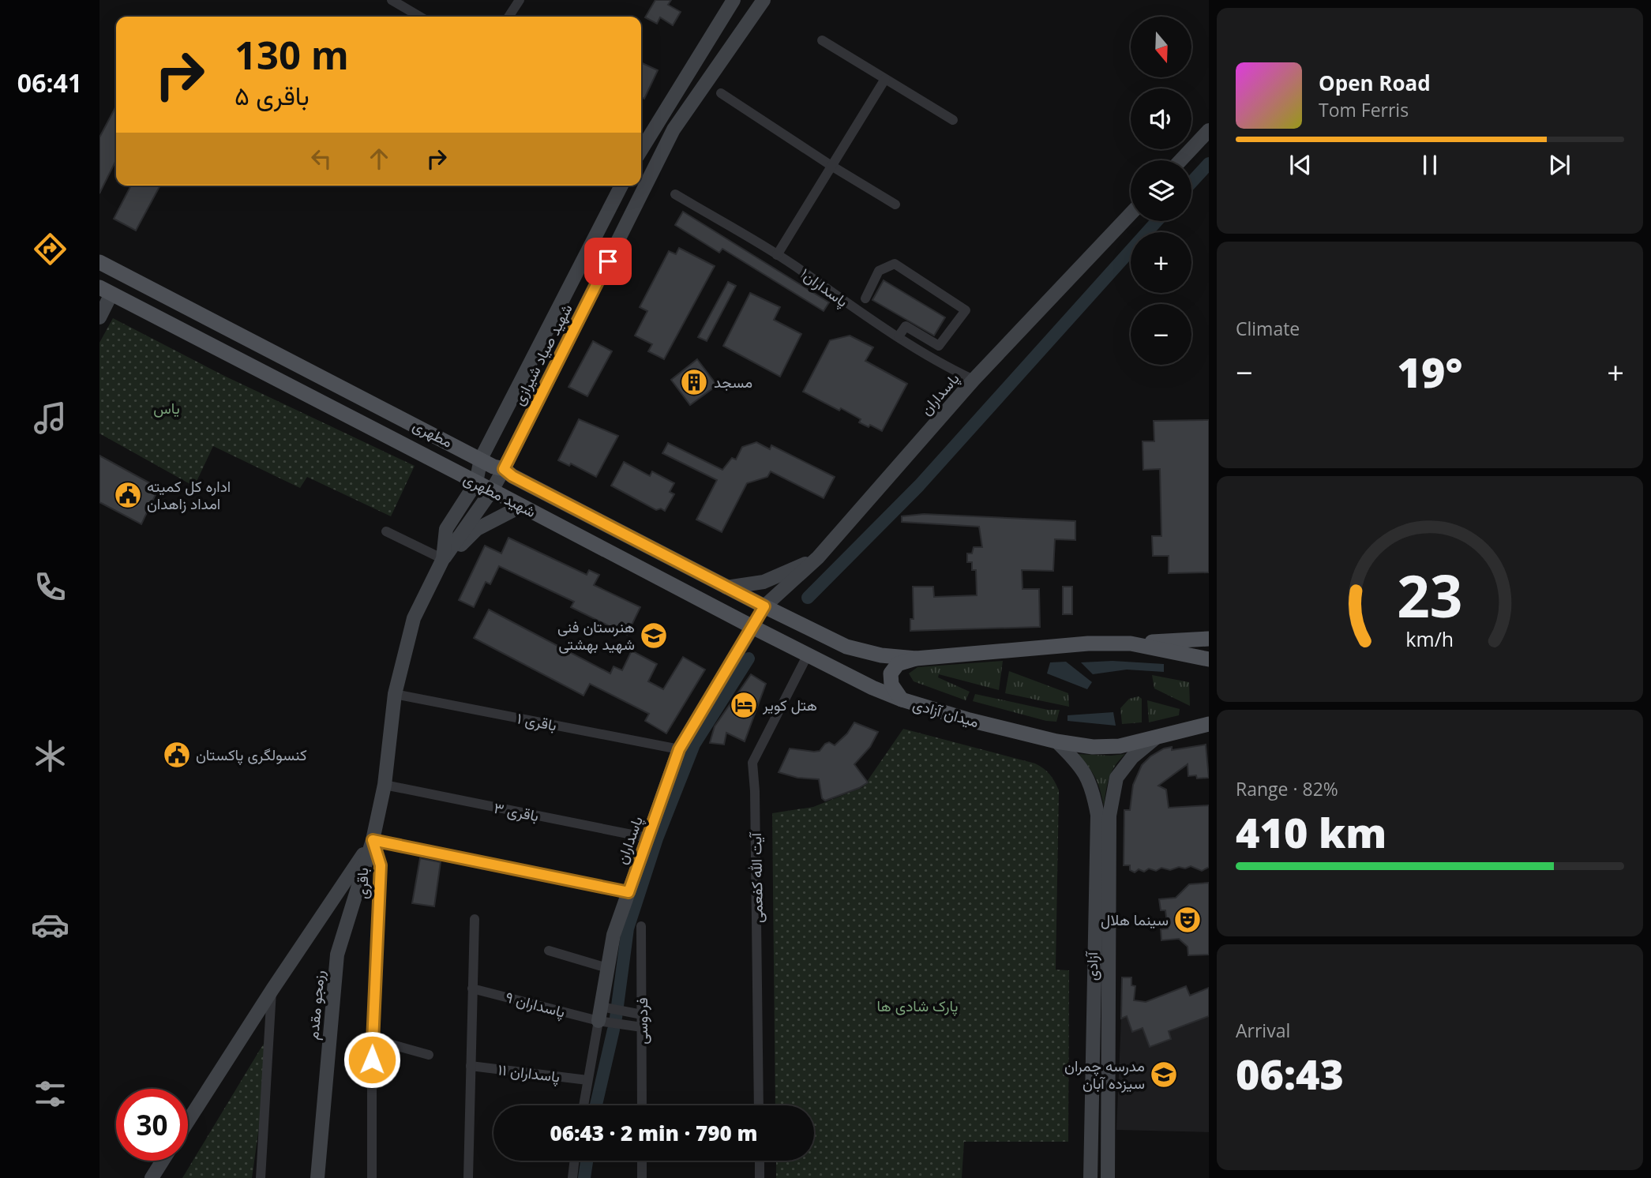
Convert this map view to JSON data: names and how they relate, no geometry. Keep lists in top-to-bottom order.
{
  "streets": {
    "main road": ["مطهری", "شهید مطهری", "میدان آزادی"],
    "street": [
      "پاسداران۱",
      "شهید صیاد شیرازی",
      "پاسداران",
      "باقری ۱",
      "باقری ۳",
      "آیت الله کفعمی",
      "باقری",
      "آزادی",
      "پاسداران ۹",
      "رزمجو مقدم",
      "فردوسی",
      "پاسداران ۱۱"
    ]
  },
  "crossings": [
    ["پاسداران۱", "پاسداران"],
    ["شهید صیاد شیرازی", "مطهری"],
    ["شهید صیاد شیرازی", "شهید مطهری"],
    ["شهید صیاد شیرازی", "باقری"],
    ["پاسداران", "مطهری"],
    ["پاسداران", "شهید مطهری"],
    ["پاسداران", "باقری ۱"],
    ["پاسداران", "باقری ۳"],
    ["پاسداران", "پاسداران ۹"],
    ["پاسداران", "پاسداران ۱۱"],
    ["شهید مطهری", "میدان آزادی"],
    ["شهید مطهری", "آیت الله کفعمی"],
    ["شهید مطهری", "باقری"],
    ["میدان آزادی", "آزادی"],
    ["باقری ۱", "باقری"],
    ["باقری ۳", "باقری"],
    ["باقری", "رزمجو مقدم"],
    ["پاسداران ۹", "فردوسی"]
  ],
  "parks": ["یاس", "پارک شادی ها"],
  "places": {
    "building": ["مسجد"],
    "public building": ["اداره کل کمیته امداد زاهدان", "کنسولگری پاکستان"],
    "school or university": ["هنرستان فنی شهید بهشتی", "مدرسه چمران سیزده آبان"],
    "hotel": ["هتل کویر"],
    "theatre": ["سینما هلال"]
  },
  "north": "bottom",
  "page": {
    "tabs": "06:41",
    "map_buttons": ["+", "−"],
    "turn": ["130 m", "باقری ۵"],
    "song": ["Open Road", "Tom Ferris"],
    "tile": [
      "Climate",
      ["Range · 82%", "410 km"],
      ["Arrival", "06:43"]
    ],
    "heat": ["−", "19°", "+"],
    "limit": "30",
    "trip": "06:43 · 2 min · 790 m",
    "gauge": ["23", "km/h"]
  }
}
